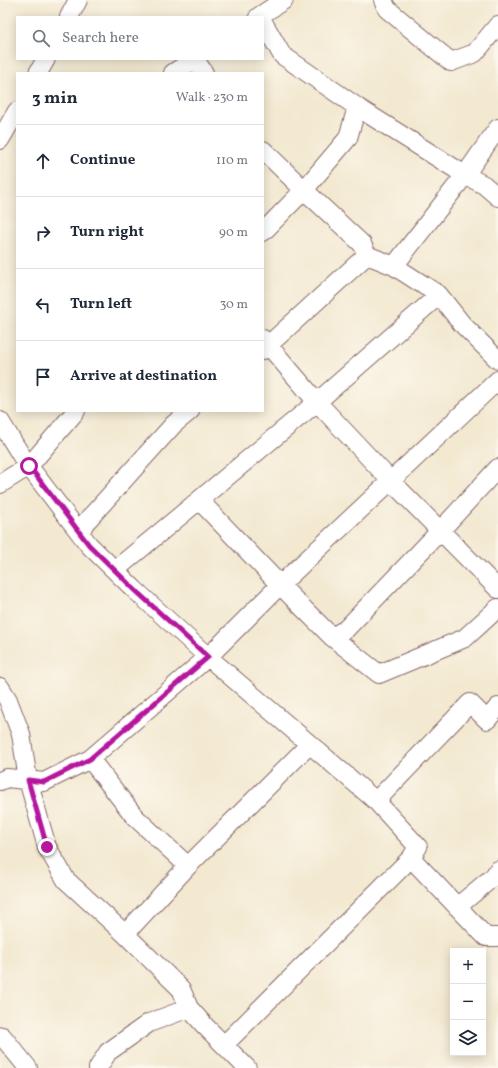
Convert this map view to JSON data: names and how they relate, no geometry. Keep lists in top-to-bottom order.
{
  "page": {
    "search": "Search here",
    "heading": ["3 min", "Walk · 230 m"],
    "list": [
      ["Continue", "110 m"],
      ["Turn right", "90 m"],
      ["Turn left", "30 m"],
      "Arrive at destination"
    ],
    "map_buttons": ["+", "−"]
  }
}
